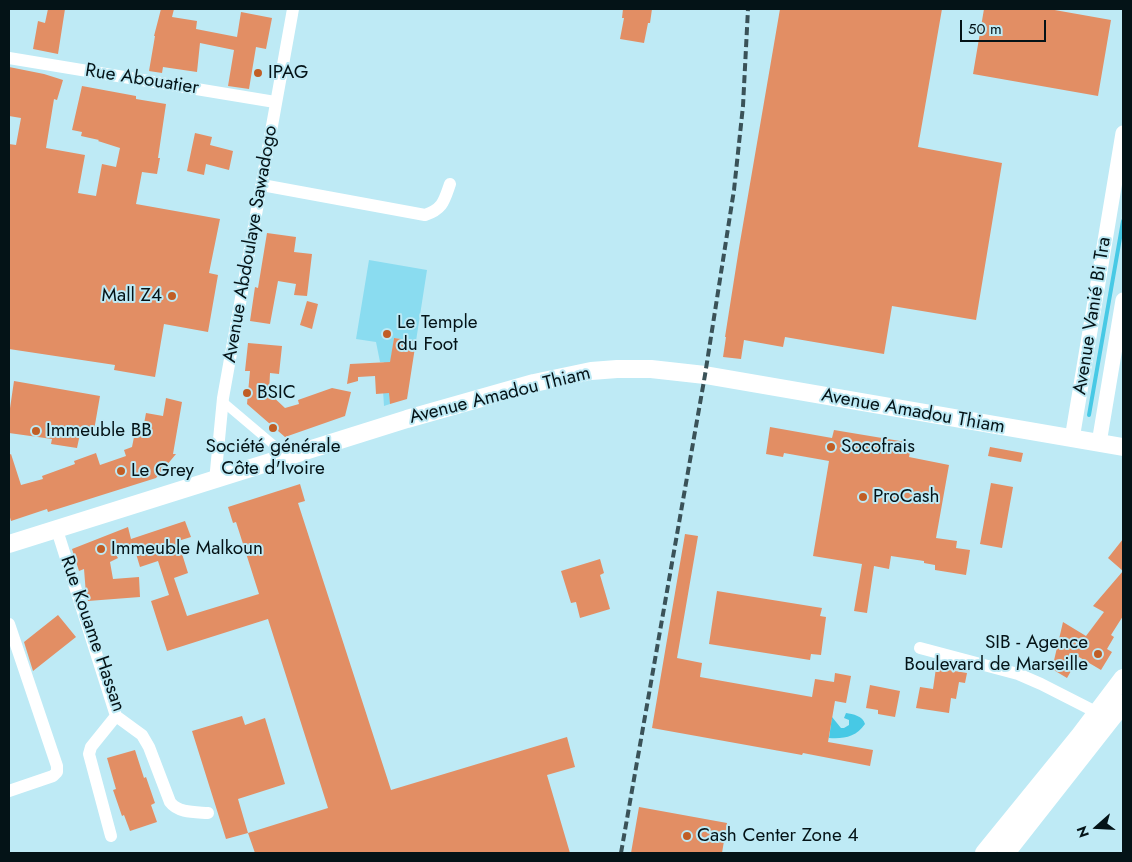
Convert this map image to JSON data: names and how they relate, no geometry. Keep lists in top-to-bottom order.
{
  "streets": {
    "main road": ["Avenue Amadou Thiam"],
    "street": [
      "Rue Abouatier",
      "Avenue Abdoulaye Sawadogo",
      "Avenue Vanié Bi Tra",
      "Rue Kouame Hassan"
    ]
  },
  "crossings": [
    ["Rue Abouatier", "Avenue Abdoulaye Sawadogo"],
    ["Avenue Abdoulaye Sawadogo", "Avenue Amadou Thiam"],
    ["Avenue Vanié Bi Tra", "Avenue Amadou Thiam"],
    ["Avenue Amadou Thiam", "Rue Kouame Hassan"]
  ],
  "places": [
    "IPAG",
    "Mall Z4",
    "Le Temple du Foot",
    "BSIC",
    "Société générale Côte d'Ivoire",
    "Immeuble BB",
    "Socofrais",
    "Le Grey",
    "ProCash",
    "Immeuble Malkoun",
    "SIB - Agence Boulevard de Marseille",
    "Cash Center Zone 4"
  ],
  "scale_bar": "50 m",
  "north": "left"
}
